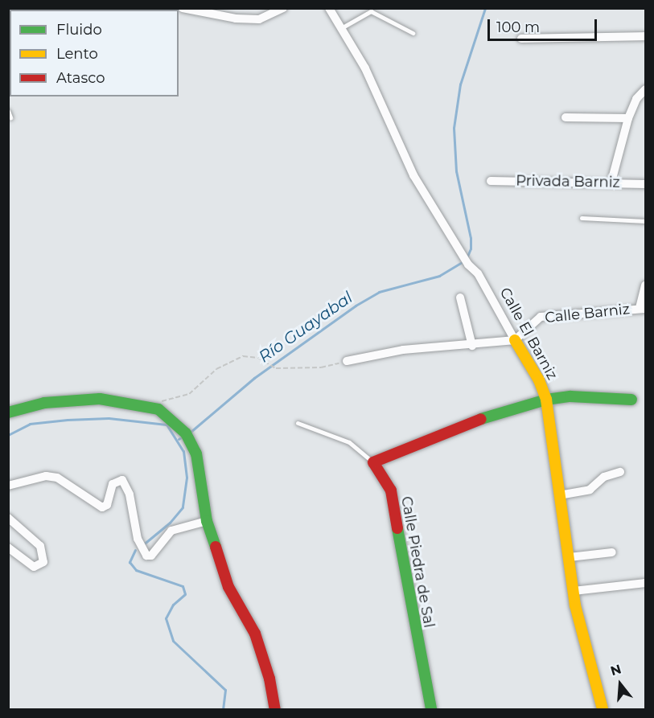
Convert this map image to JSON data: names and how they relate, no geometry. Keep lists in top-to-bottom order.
{
  "streets": {
    "street": [
      "Privada Barniz",
      "Calle Barniz",
      "Calle El Barniz",
      "Calle Piedra de Sal"
    ]
  },
  "crossings": [
    ["Calle Barniz", "Calle El Barniz"]
  ],
  "water": ["Río Guayabal"],
  "legend": ["Fluido", "Lento", "Atasco"],
  "scale_bar": "100 m",
  "north": "top"
}
